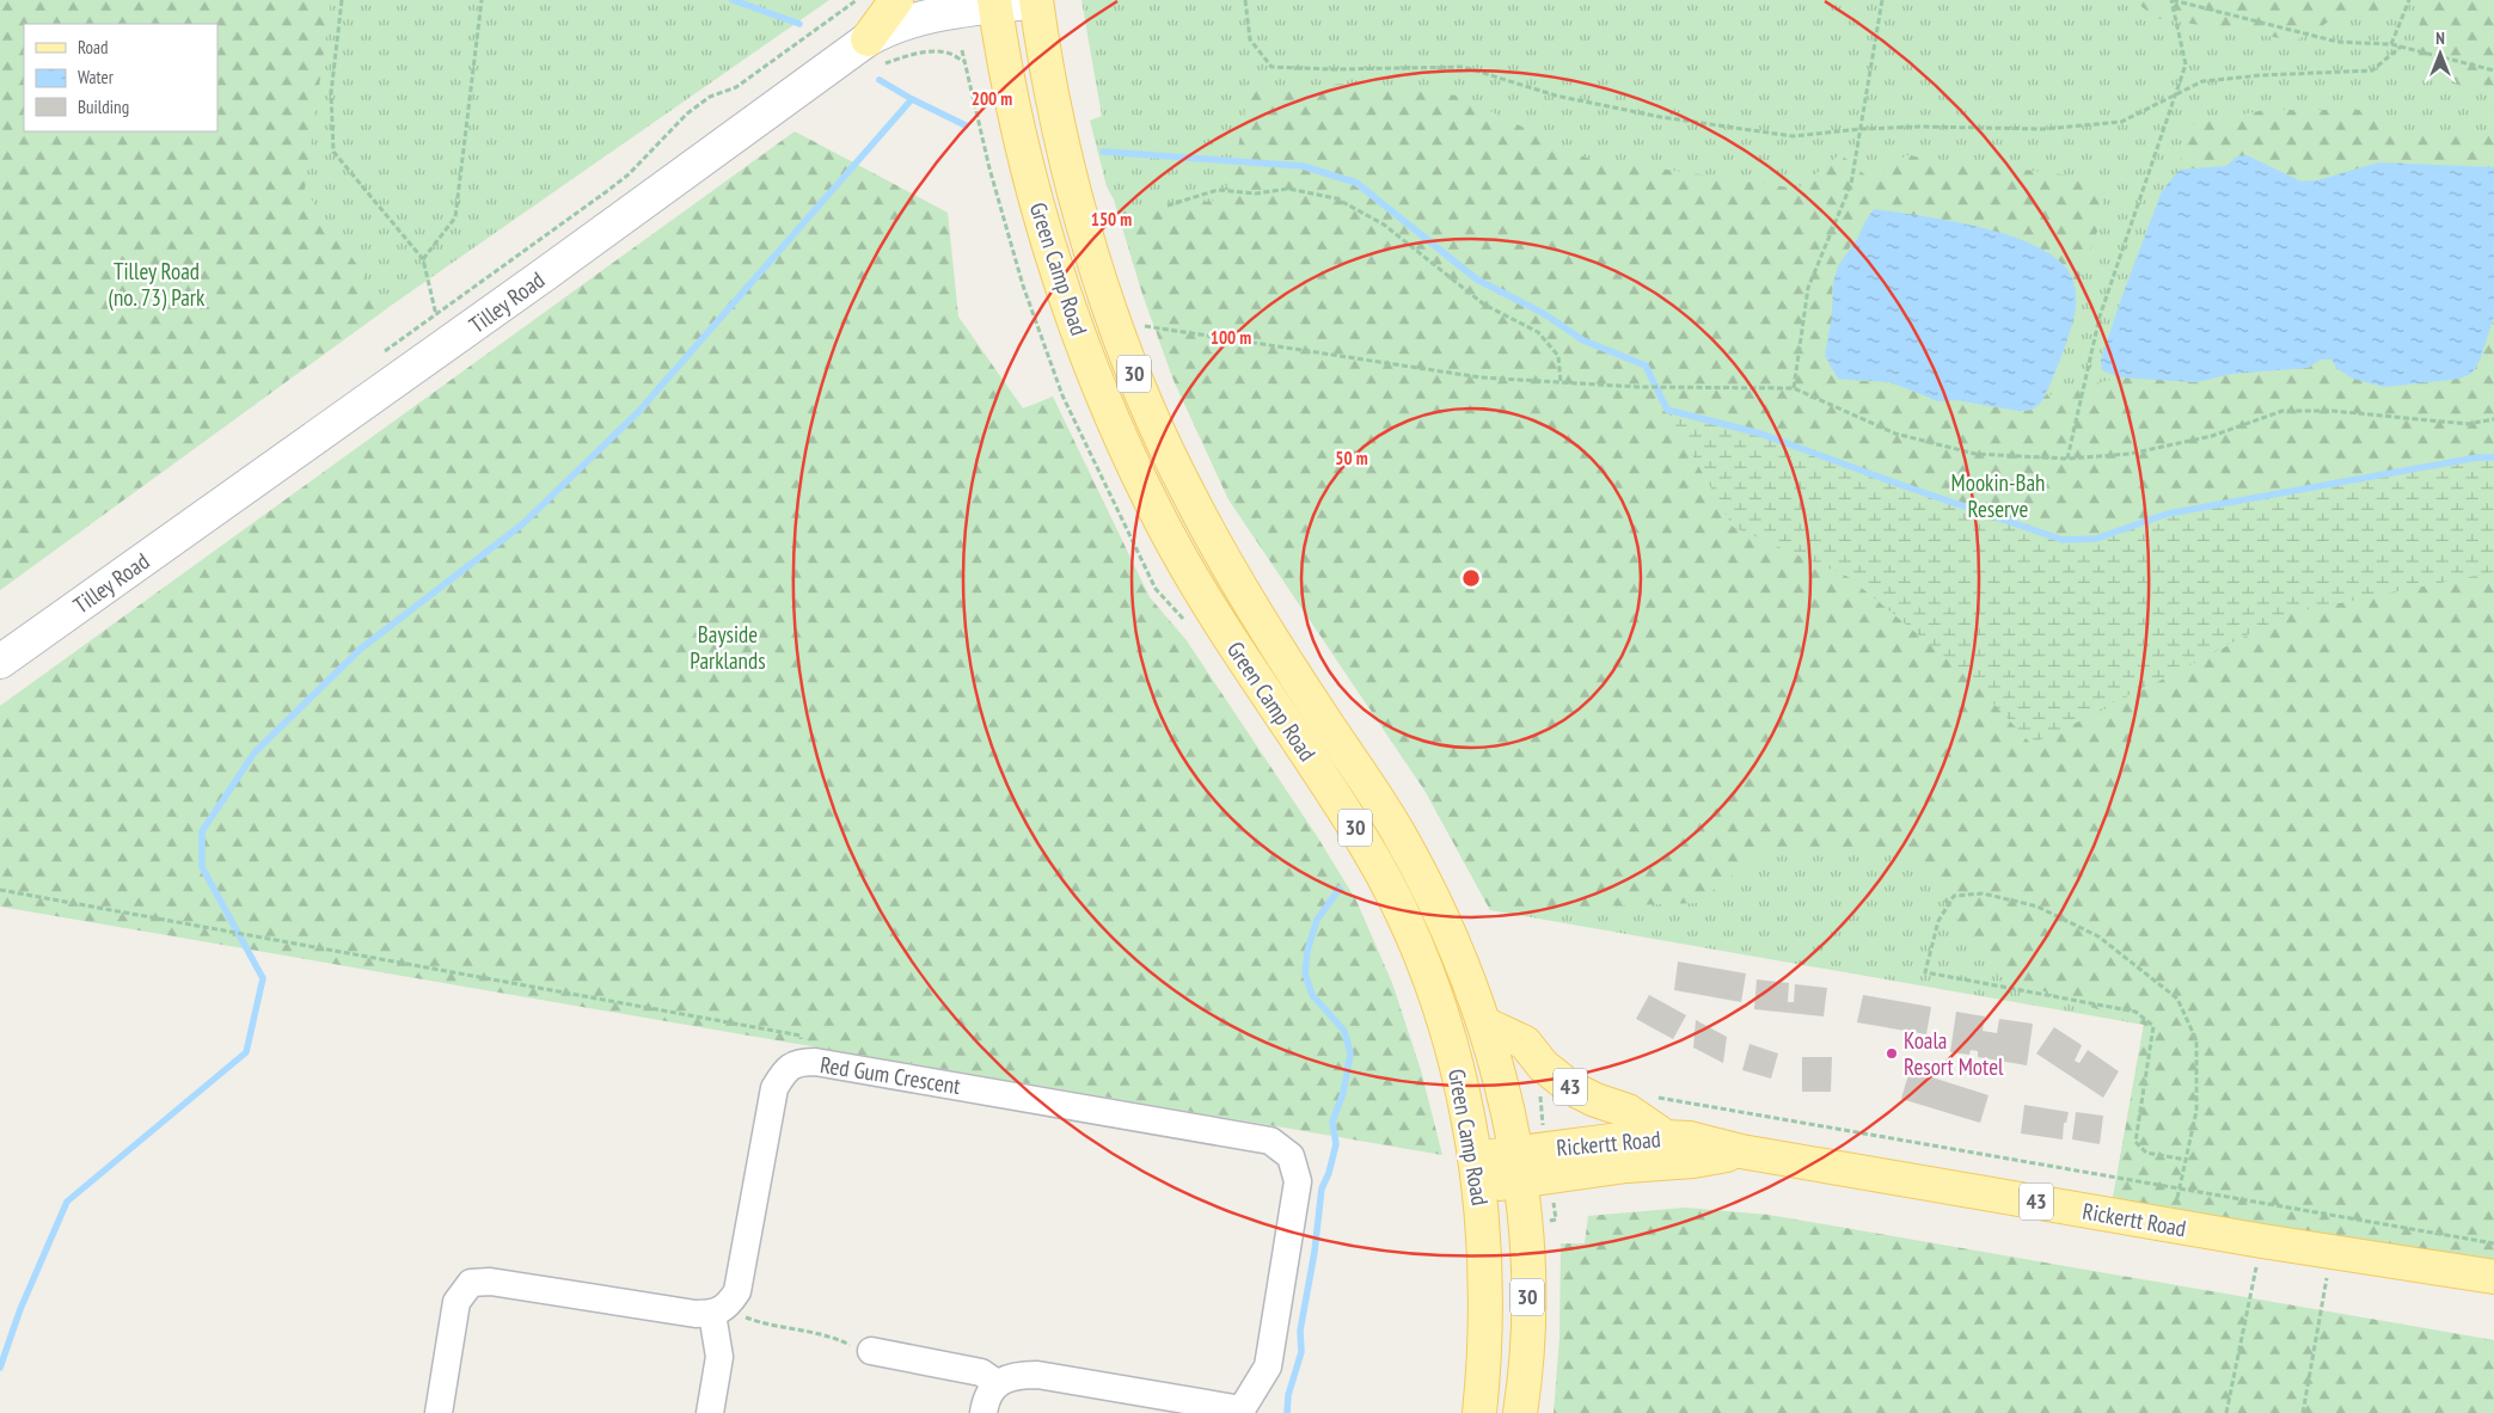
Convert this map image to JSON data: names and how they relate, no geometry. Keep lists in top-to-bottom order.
{
  "streets": {
    "main road": [
      "Green Camp Road",
      "Tilley Road",
      "30",
      "43",
      "Rickertt Road"
    ],
    "street": ["Red Gum Crescent"]
  },
  "crossings": [
    ["Green Camp Road", "Tilley Road"],
    ["Green Camp Road", "43"],
    ["Green Camp Road", "Rickertt Road"],
    ["43", "Rickertt Road"]
  ],
  "parks": ["Tilley Road (no. 73) Park", "Mookin-Bah Reserve", "Bayside Parklands"],
  "places": ["Koala Resort Motel"],
  "legend": ["Road", "Water", "Building"],
  "north": "top",
  "rings": [
    "200 m",
    "150 m",
    "100 m",
    "50 m"
  ]
}
